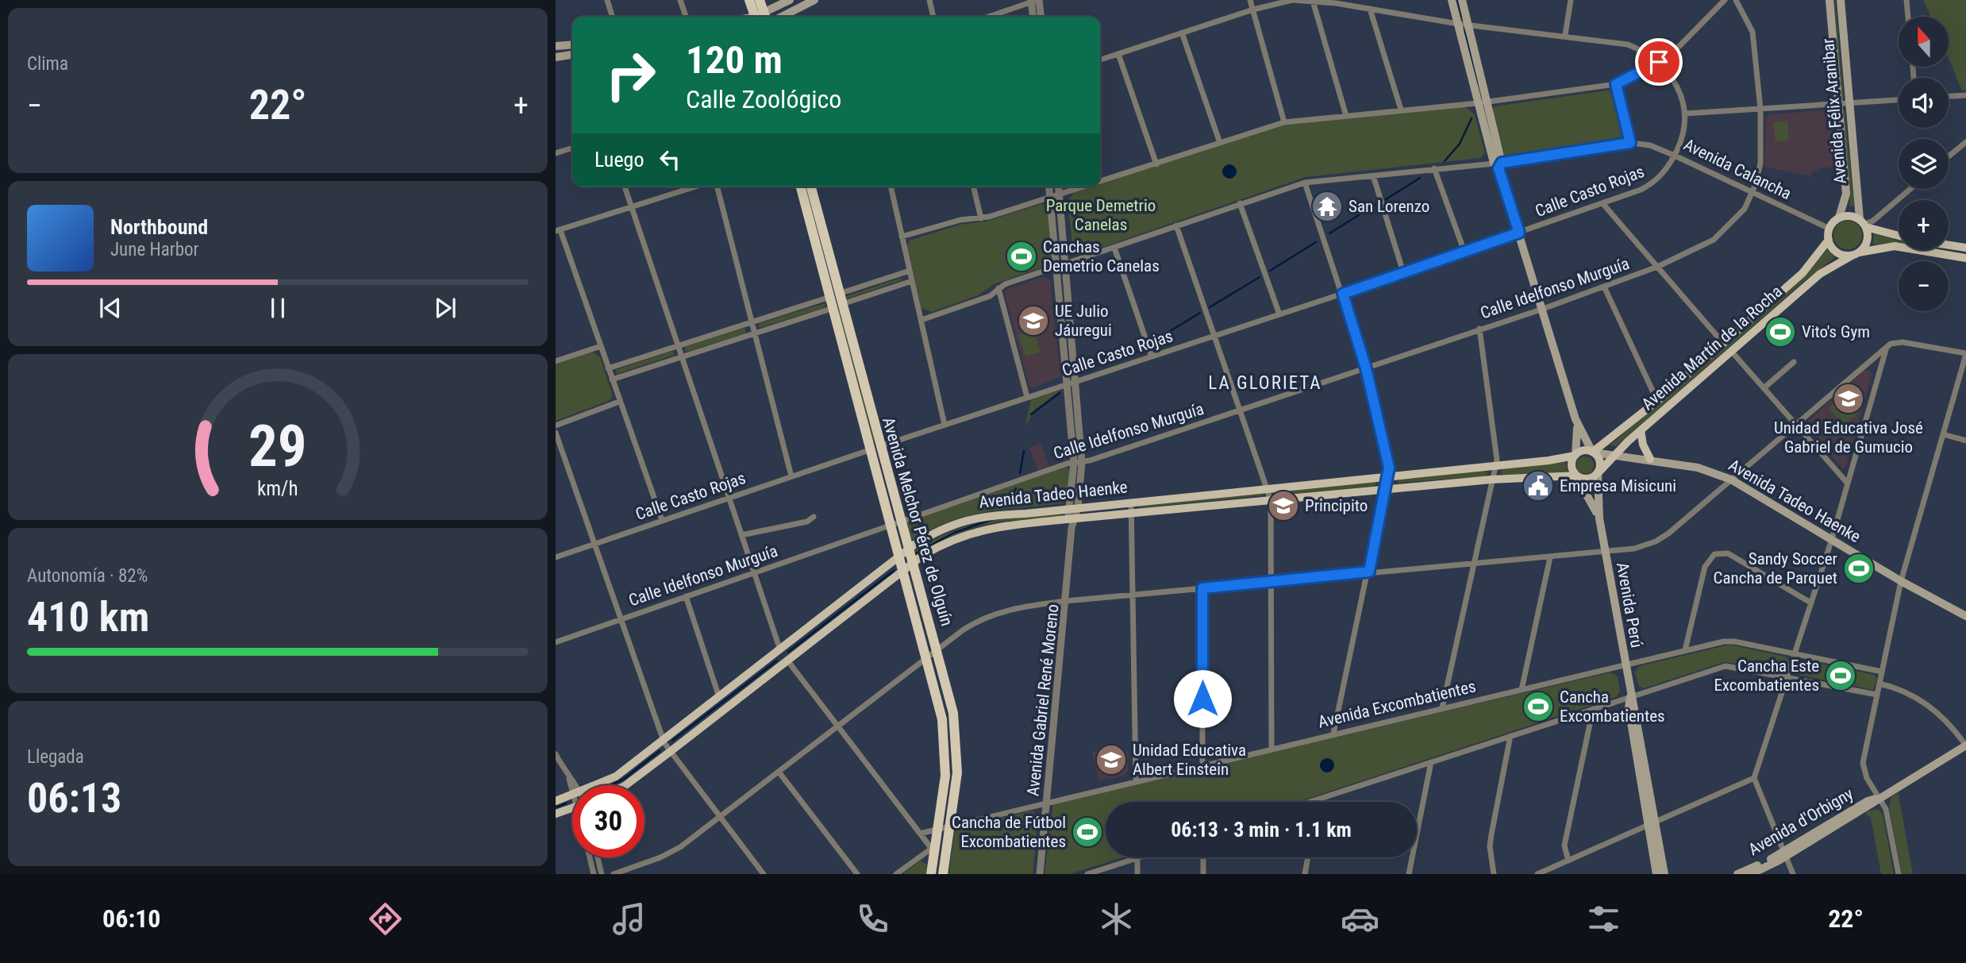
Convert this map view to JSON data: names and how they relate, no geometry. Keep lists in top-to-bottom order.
{
  "streets": {
    "highway": ["Avenida Melchor Pérez de Olguín"],
    "main road": [
      "Avenida Félix Aranibar",
      "Avenida Martín de la Rocha",
      "Avenida Tadeo Haenke",
      "Avenida Perú",
      "Avenida d'Orbigny"
    ],
    "street": [
      "Avenida Calancha",
      "Calle Casto Rojas",
      "Calle Idelfonso Murguía",
      "Avenida Gabriel René Moreno",
      "Avenida Excombatientes"
    ]
  },
  "crossings": [
    ["Avenida Félix Aranibar", "Avenida Calancha"],
    ["Avenida Félix Aranibar", "Avenida Martín de la Rocha"],
    ["Avenida Calancha", "Calle Casto Rojas"],
    ["Avenida Calancha", "Calle Idelfonso Murguía"],
    ["Avenida Calancha", "Avenida Martín de la Rocha"],
    ["Calle Casto Rojas", "Avenida Melchor Pérez de Olguín"],
    ["Calle Idelfonso Murguía", "Avenida Melchor Pérez de Olguín"],
    ["Avenida Martín de la Rocha", "Avenida Tadeo Haenke"],
    ["Avenida Martín de la Rocha", "Avenida Perú"],
    ["Avenida Tadeo Haenke", "Avenida Melchor Pérez de Olguín"],
    ["Avenida Tadeo Haenke", "Avenida Perú"],
    ["Avenida Tadeo Haenke", "Avenida Gabriel René Moreno"],
    ["Avenida Melchor Pérez de Olguín", "Avenida Excombatientes"],
    ["Avenida Perú", "Avenida Excombatientes"],
    ["Avenida Gabriel René Moreno", "Avenida Excombatientes"]
  ],
  "districts": ["LA GLORIETA"],
  "parks": ["Parque Demetrio Canelas"],
  "places": {
    "temple": ["San Lorenzo"],
    "sports": [
      "Canchas Demetrio Canelas",
      "Vito's Gym",
      "Sandy Soccer Cancha de Parquet",
      "Cancha Este Excombatientes",
      "Cancha Excombatientes",
      "Cancha de Fútbol Excombatientes"
    ],
    "school or university": [
      "UE Julio Jáuregui",
      "Unidad Educativa José Gabriel de Gumucio",
      "Principito",
      "Unidad Educativa Albert Einstein"
    ],
    "public building": ["Empresa Misicuni"]
  },
  "north": "top",
  "page": {
    "tile": [
      "Clima",
      ["Autonomía · 82%", "410 km"],
      ["Llegada", "06:13"]
    ],
    "map_buttons": ["+", "−"],
    "turn": ["120 m", "Calle Zoológico"],
    "heat": ["−", "22°", "+"],
    "then": "Luego",
    "song": ["Northbound", "June Harbor"],
    "limit": "30",
    "trip": "06:13 · 3 min · 1.1 km",
    "tabs": ["06:10", "22°"],
    "gauge": ["29", "km/h"]
  }
}
